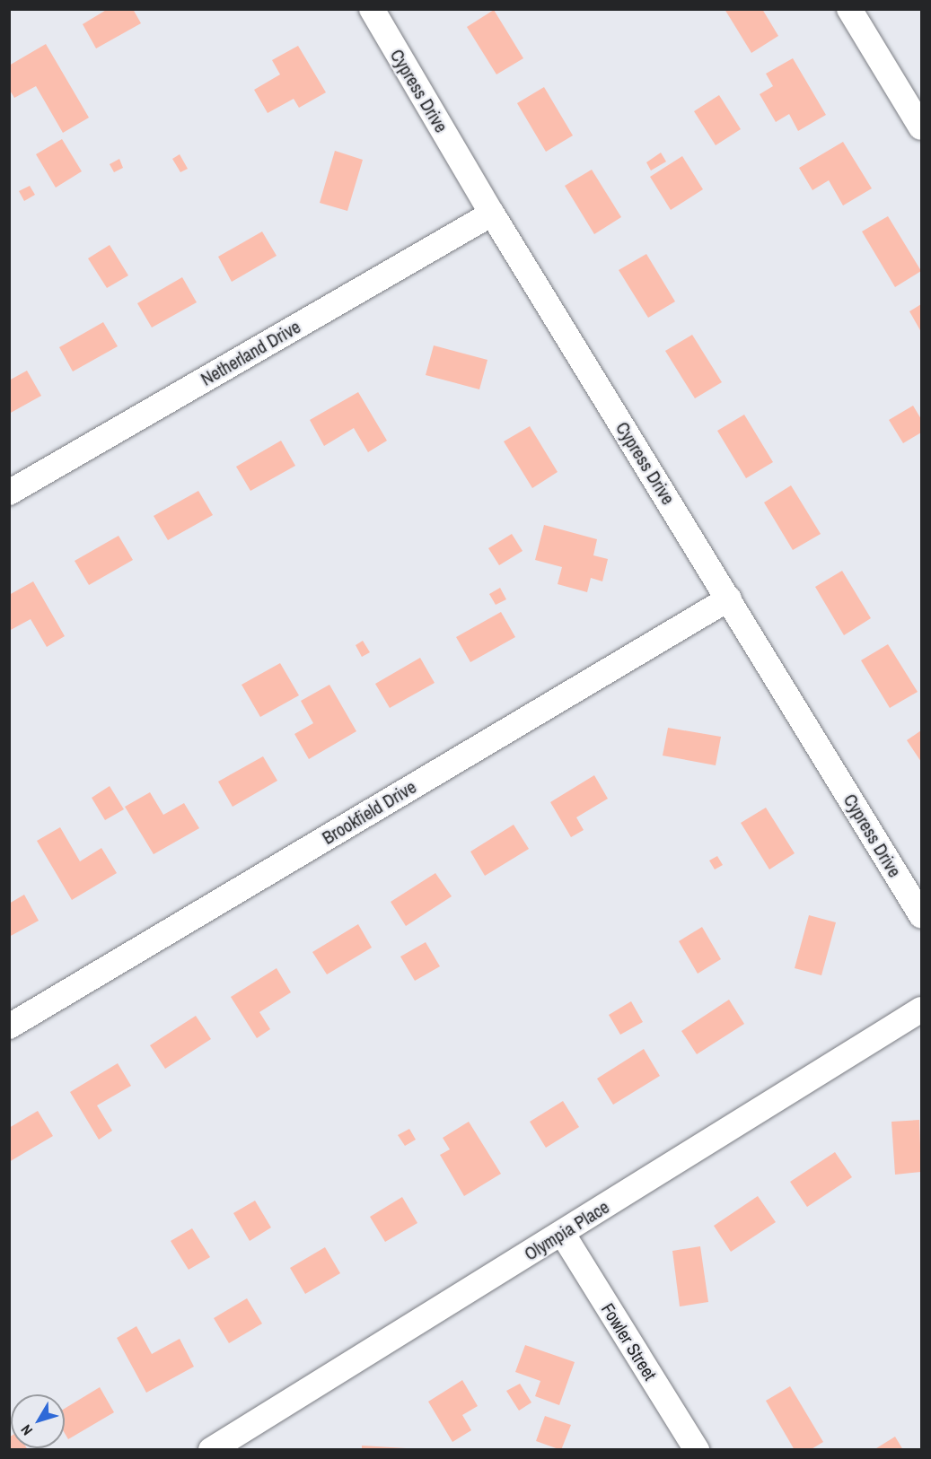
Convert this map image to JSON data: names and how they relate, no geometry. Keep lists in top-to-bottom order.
{
  "streets": {
    "street": [
      "Cypress Drive",
      "Netherland Drive",
      "Brookfield Drive",
      "Olympia Place",
      "Fowler Street"
    ]
  },
  "crossings": [
    ["Cypress Drive", "Netherland Drive"],
    ["Cypress Drive", "Brookfield Drive"],
    ["Olympia Place", "Fowler Street"]
  ],
  "north": "bottom left"
}
